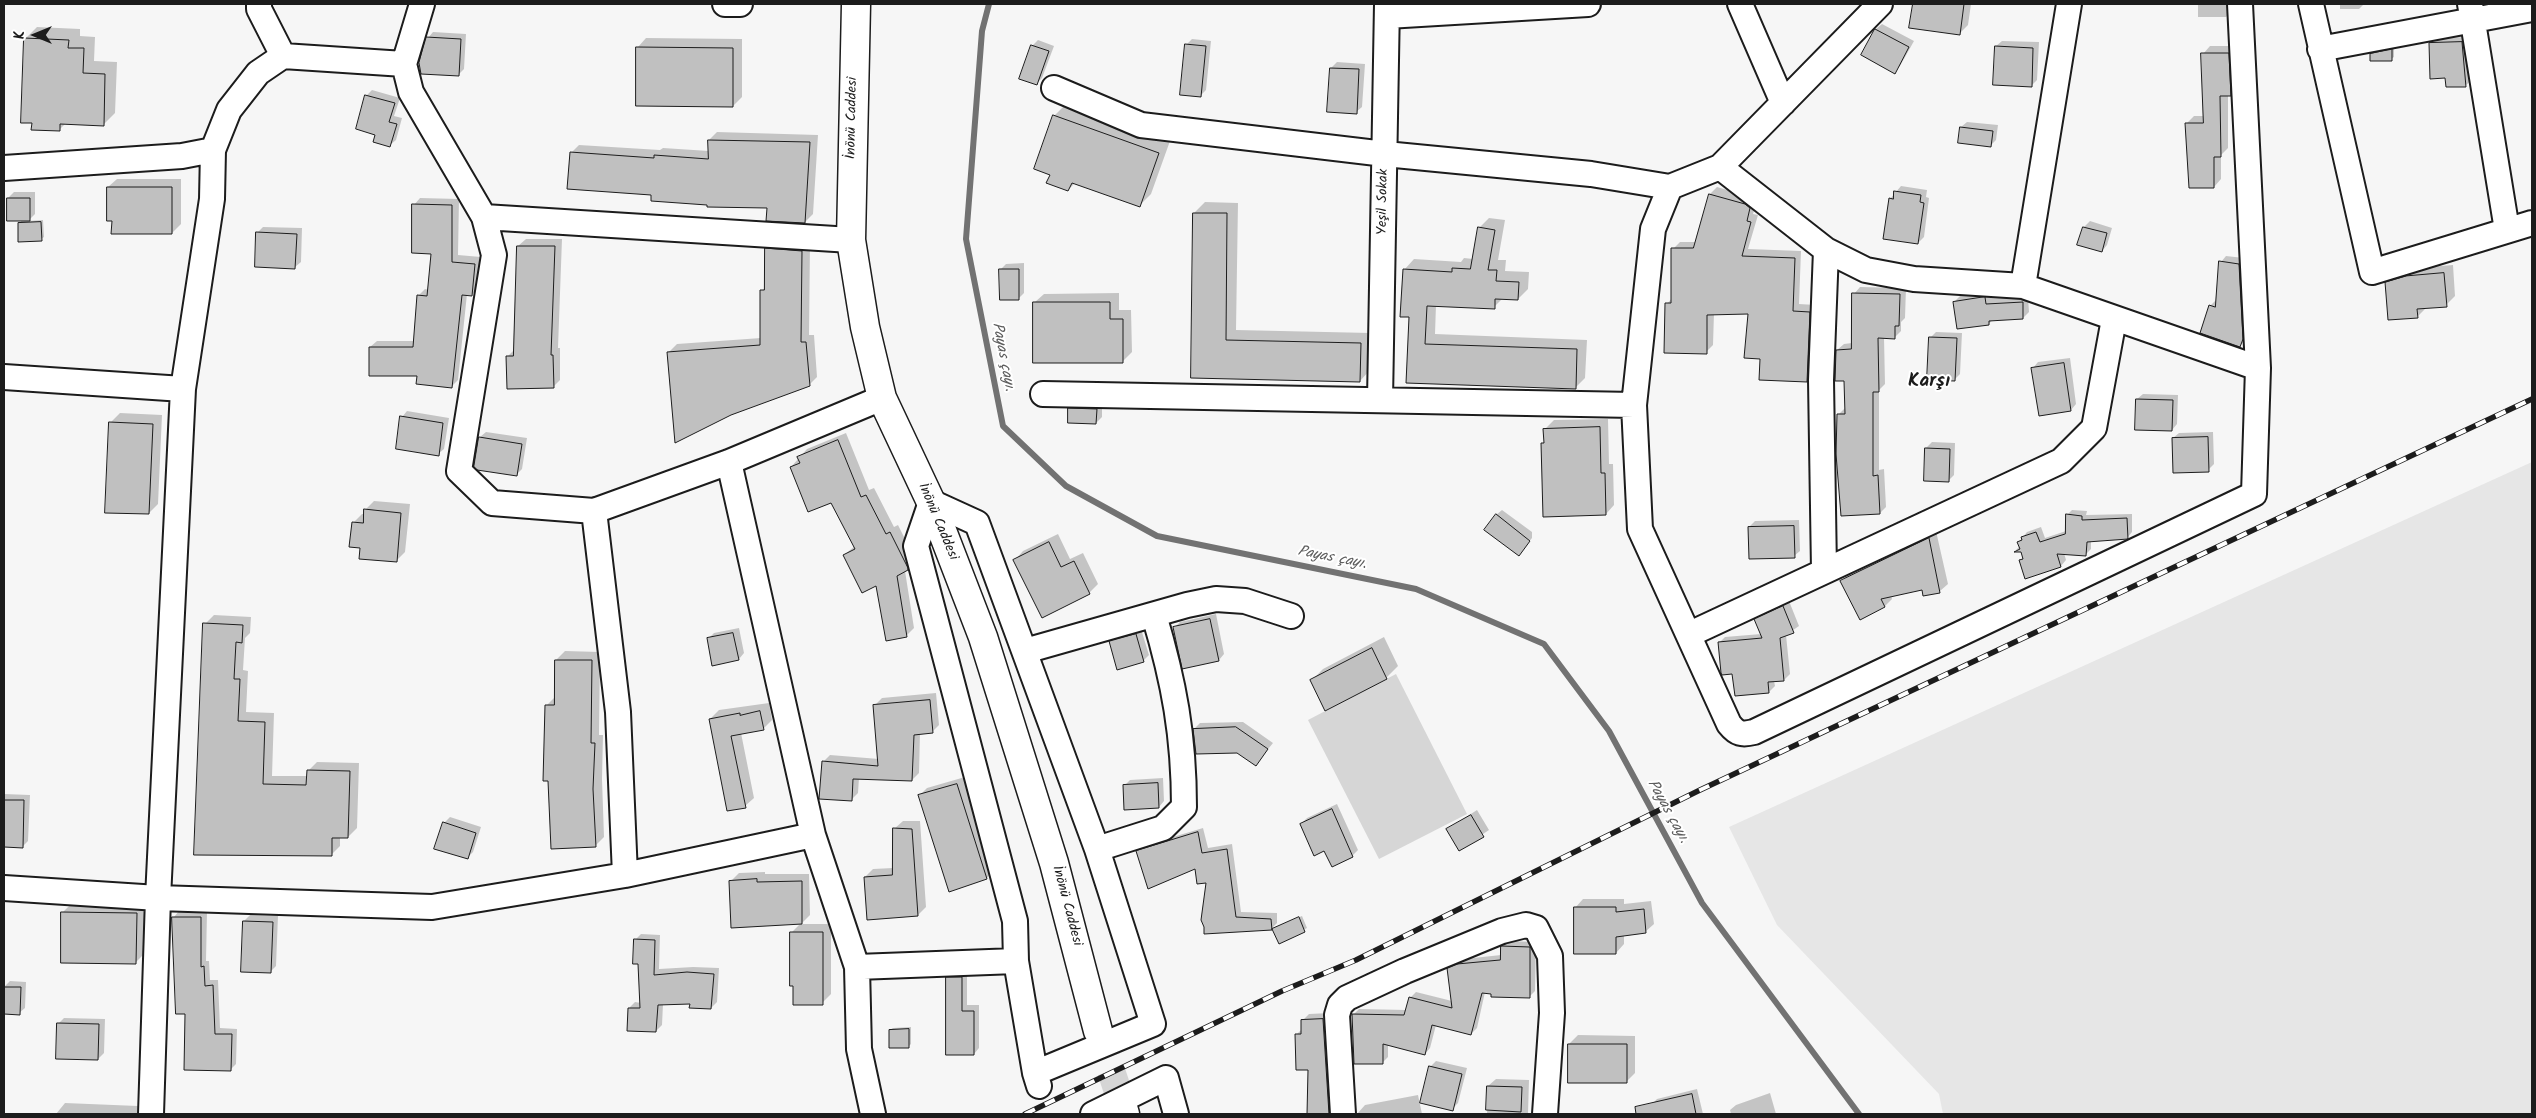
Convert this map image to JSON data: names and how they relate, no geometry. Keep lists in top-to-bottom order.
{
  "streets": {
    "main road": ["İnönü Caddesi"],
    "street": ["Yeşil Sokak"]
  },
  "districts": ["Karşı"],
  "water": ["Payas çayı."],
  "north": "left"
}
